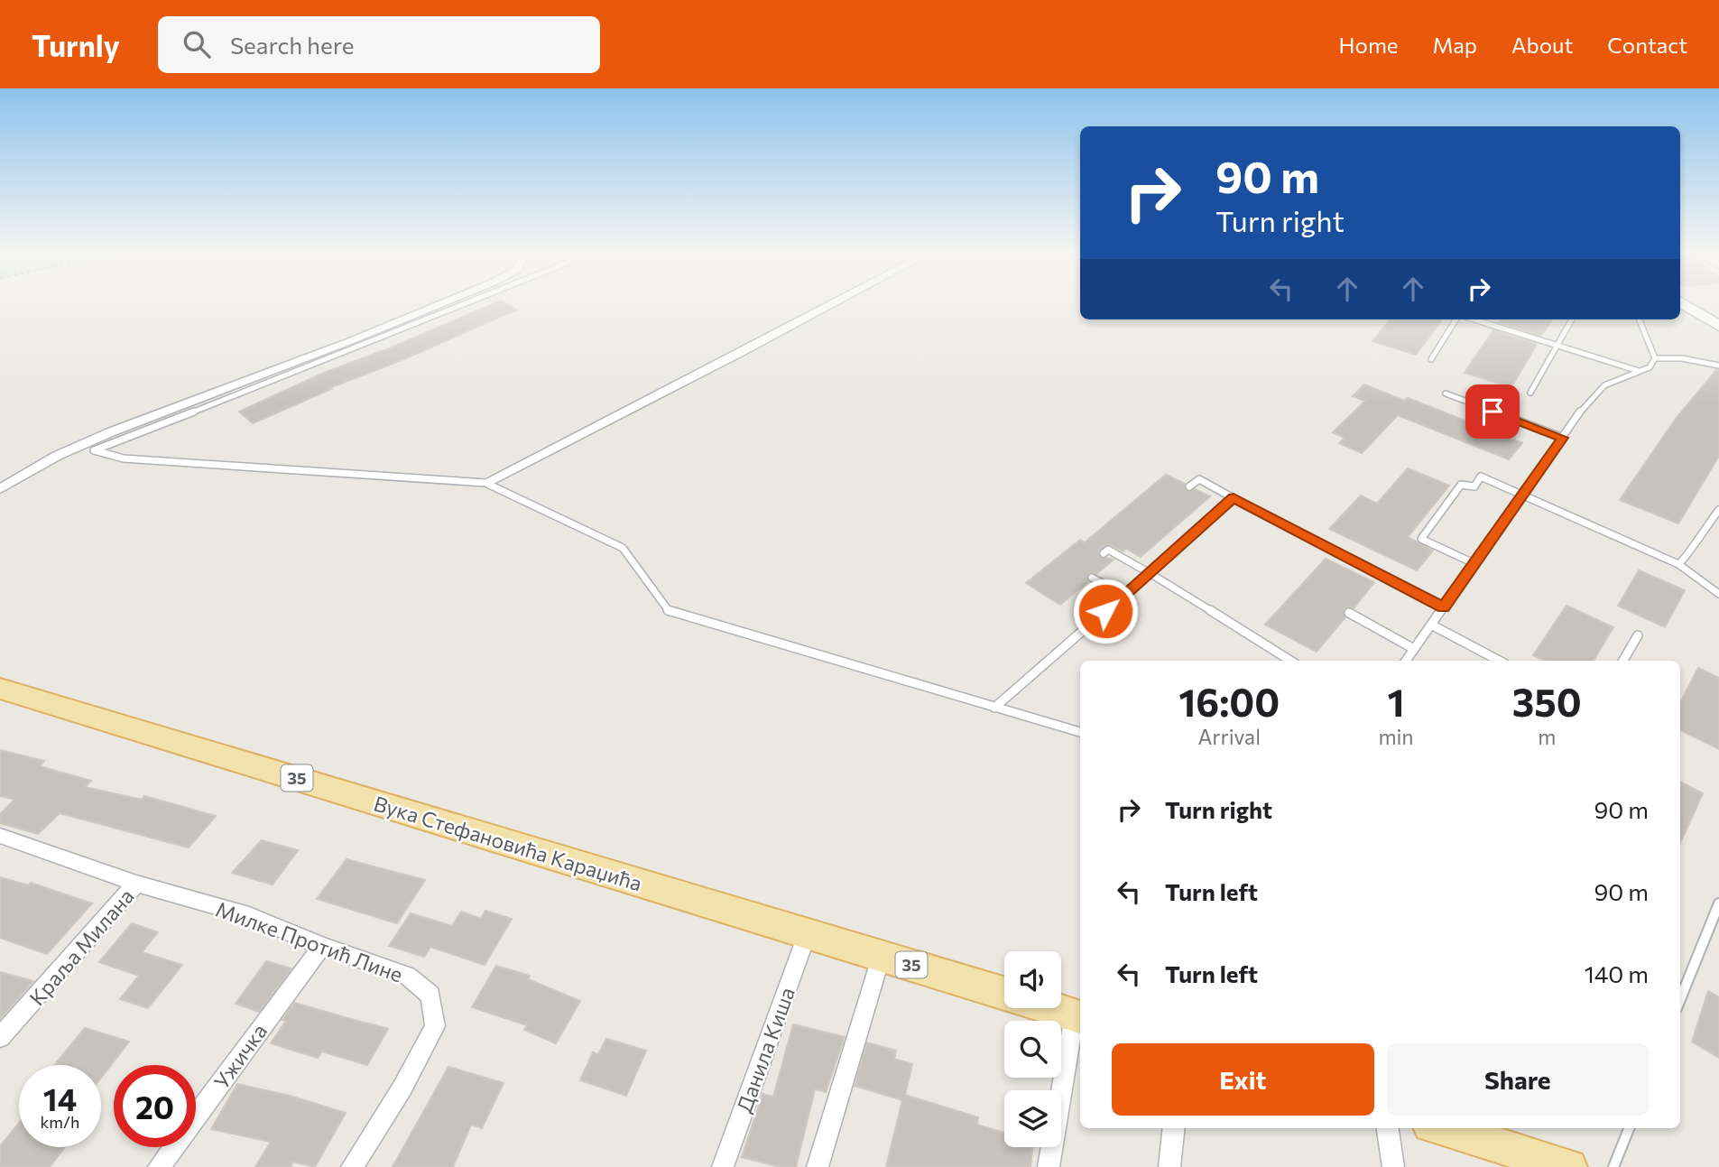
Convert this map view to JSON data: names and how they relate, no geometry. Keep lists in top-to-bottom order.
{
  "streets": {
    "main road": ["35", "Вука Стефановића Караџића"],
    "street": [
      "Милке Протић Лине",
      "Краља Милана",
      "Данила Киша",
      "Ужичка"
    ]
  },
  "crossings": [
    ["Вука Стефановића Караџића", "Данила Киша"],
    ["Милке Протић Лине", "Краља Милана"],
    ["Милке Протић Лине", "Ужичка"]
  ],
  "page": {
    "header": "Turnly",
    "search": "Search here",
    "nav": [
      "Home",
      "Map",
      "About",
      "Contact"
    ],
    "turn": ["90 m", "Turn right"],
    "eta": [
      "16:00",
      "Arrival",
      "1",
      "min",
      "350",
      "m"
    ],
    "list": [
      {
        "name": "Turn right",
        "value": "90 m"
      },
      {
        "name": "Turn left",
        "value": "90 m"
      },
      {
        "name": "Turn left",
        "value": "140 m"
      }
    ],
    "buttons": ["Exit", "Share"],
    "speed": "14 km/h",
    "limit": "20"
  }
}
